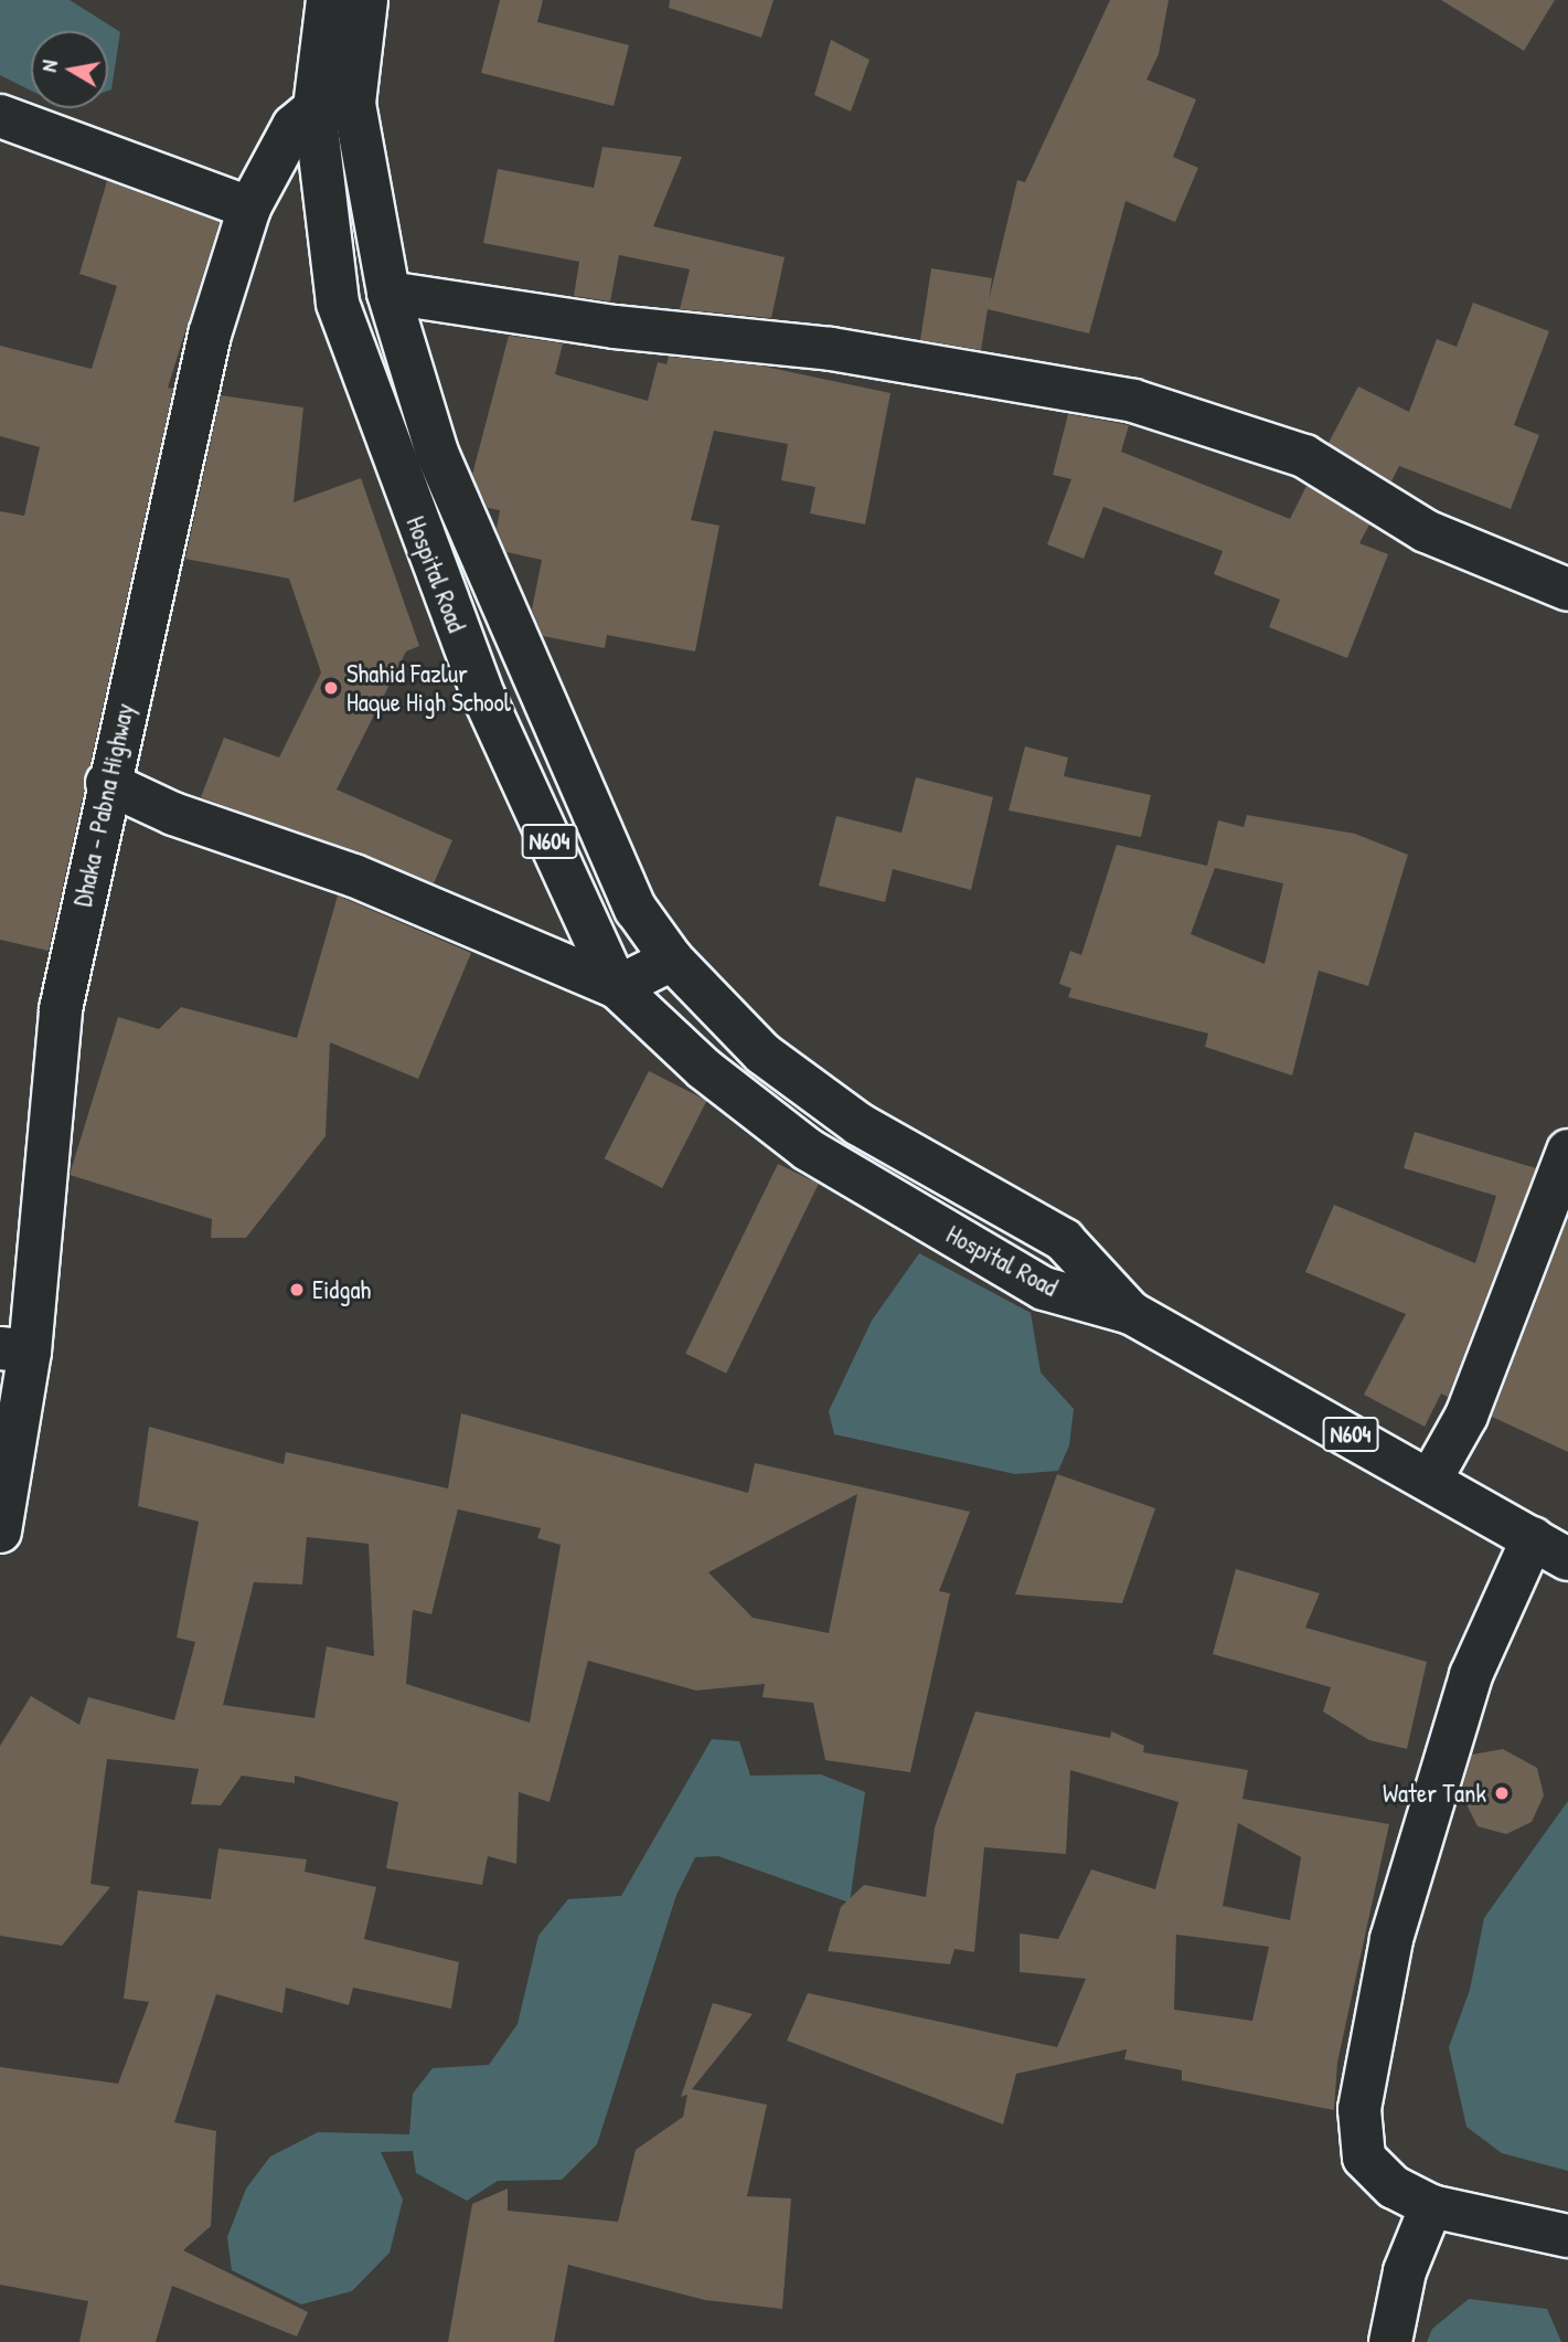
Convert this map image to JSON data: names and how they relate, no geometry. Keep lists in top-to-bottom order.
{
  "streets": {
    "main road": ["Hospital Road", "Dhaka - Pabna Highway", "N604"]
  },
  "crossings": [
    ["Hospital Road", "Dhaka - Pabna Highway"],
    ["Hospital Road", "N604"],
    ["Dhaka - Pabna Highway", "N604"]
  ],
  "places": ["Shahid Fazlur Haque High School", "Eidgah", "Water Tank"],
  "north": "left"
}
